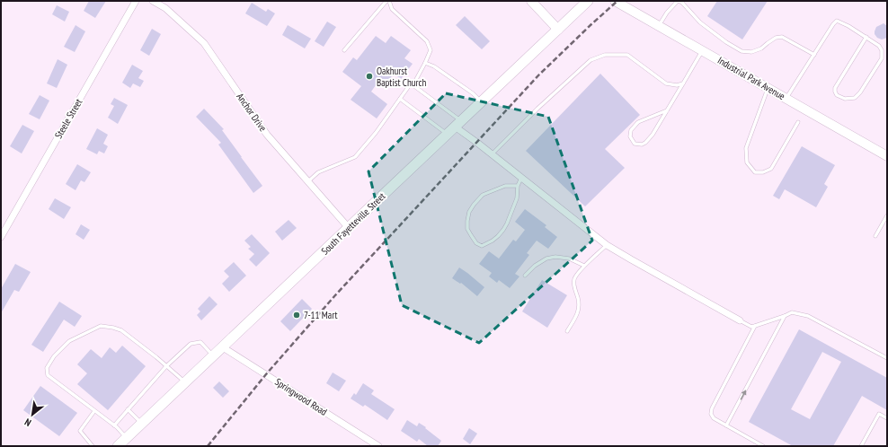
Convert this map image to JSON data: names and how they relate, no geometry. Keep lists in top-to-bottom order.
{
  "streets": {
    "main road": ["South Fayetteville Street"],
    "street": [
      "Industrial Park Avenue",
      "Anchor Drive",
      "Steele Street",
      "Springwood Road"
    ]
  },
  "crossings": [
    ["Anchor Drive", "South Fayetteville Street"],
    ["South Fayetteville Street", "Springwood Road"]
  ],
  "places": ["Oakhurst Baptist Church", "7-11 Mart"],
  "north": "bottom left"
}
